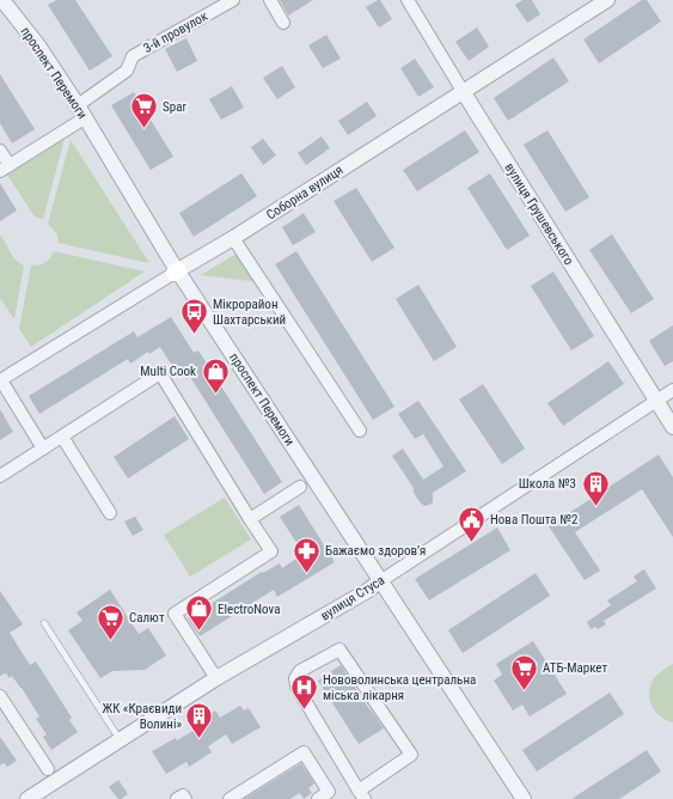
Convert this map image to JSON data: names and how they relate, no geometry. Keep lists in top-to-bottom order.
{
  "streets": {
    "street": [
      "3-й провулок",
      "проспект Перемоги",
      "Соборна вулиця",
      "вулиця Грушевського",
      "вулиця Стуса"
    ]
  },
  "crossings": [
    ["3-й провулок", "проспект Перемоги"],
    ["проспект Перемоги", "Соборна вулиця"],
    ["проспект Перемоги", "вулиця Стуса"],
    ["Соборна вулиця", "вулиця Грушевського"],
    ["вулиця Грушевського", "вулиця Стуса"]
  ],
  "places": {
    "supermarket": ["Spar", "Салют", "АТБ-Маркет"],
    "bus stop": ["Мікрорайон Шахтарський"],
    "shop": ["Multi Cook", "ElectroNova"],
    "building": ["Школа №3", "ЖК «Краєвиди Волині»"],
    "public building": ["Нова Пошта №2"],
    "pharmacy": ["Бажаємо здоровʼя"],
    "hospital": ["Нововолинська центральна міська лікарня"]
  }
}
